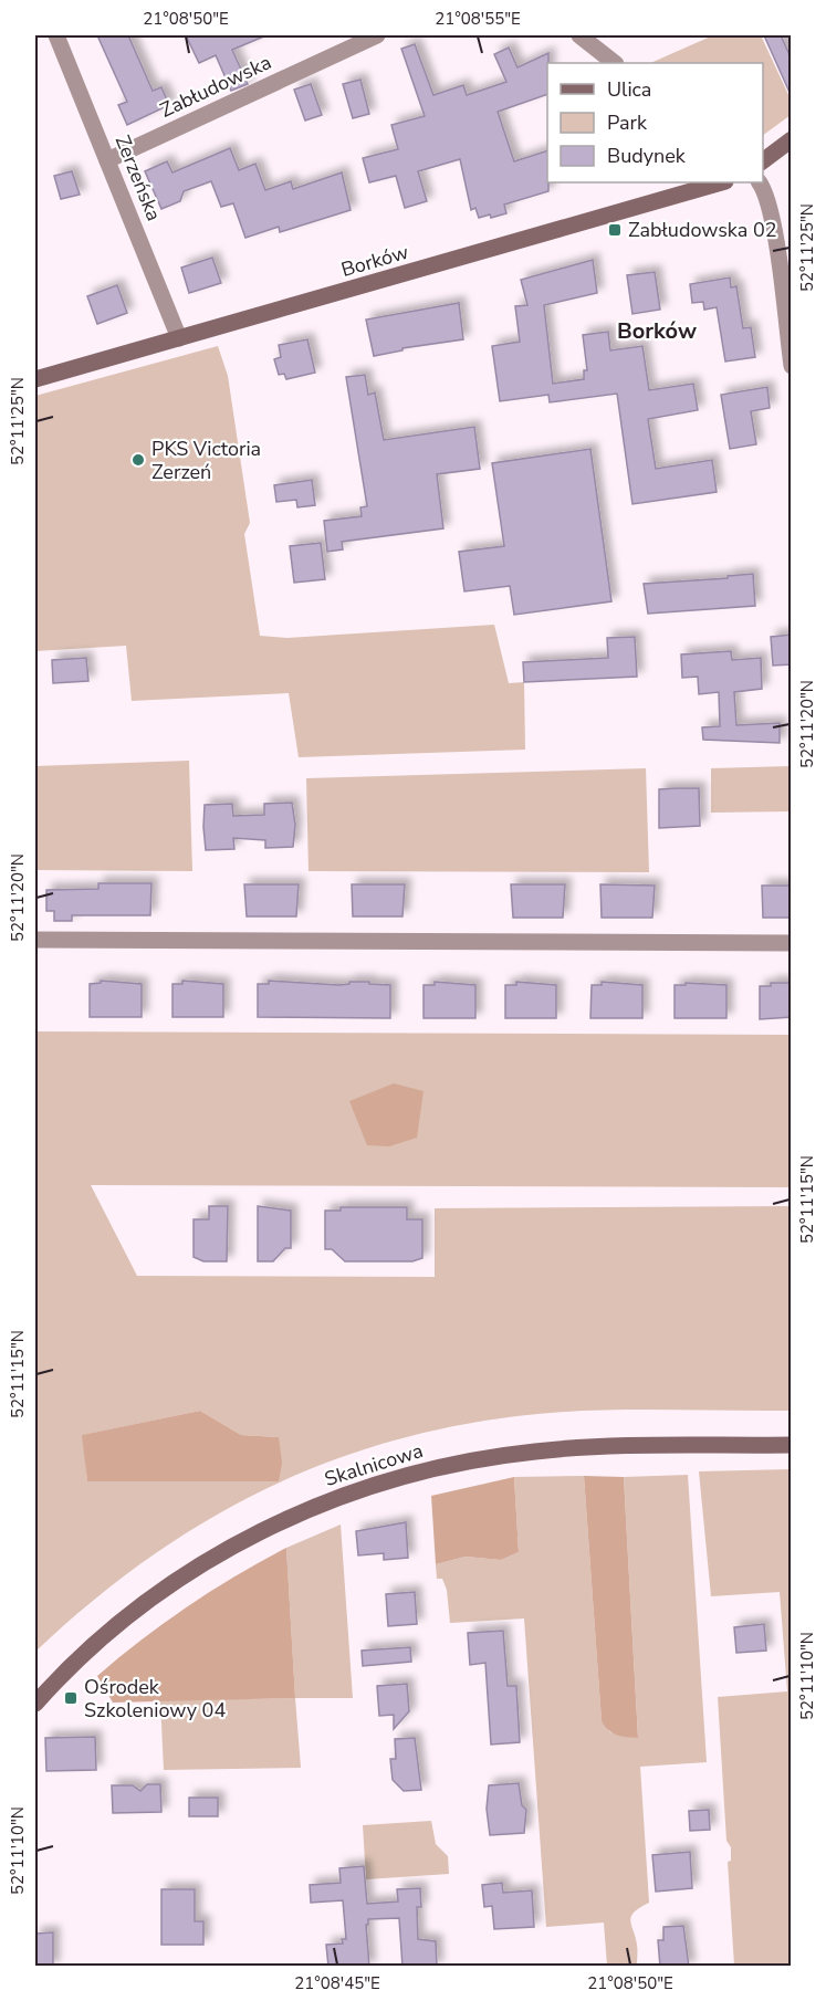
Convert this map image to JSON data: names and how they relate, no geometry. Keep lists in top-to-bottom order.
{
  "streets": {
    "street": [
      "Zabłudowska",
      "Zerzeńska",
      "Borków",
      "Skalnicowa"
    ]
  },
  "crossings": [
    ["Zabłudowska", "Zerzeńska"],
    ["Zerzeńska", "Borków"]
  ],
  "districts": ["Borków"],
  "places": {
    "transit": ["Zabłudowska 02", "Ośrodek Szkoleniowy 04"],
    "other": ["PKS Victoria Zerzeń"]
  },
  "legend": ["Ulica", "Park", "Budynek"],
  "coordinates": [
    "21°08'50\"E",
    "21°08'55\"E",
    "52°11'25\"N",
    "52°11'20\"N",
    "52°11'15\"N",
    "52°11'10\"N",
    "21°08'45\"E"
  ]
}
